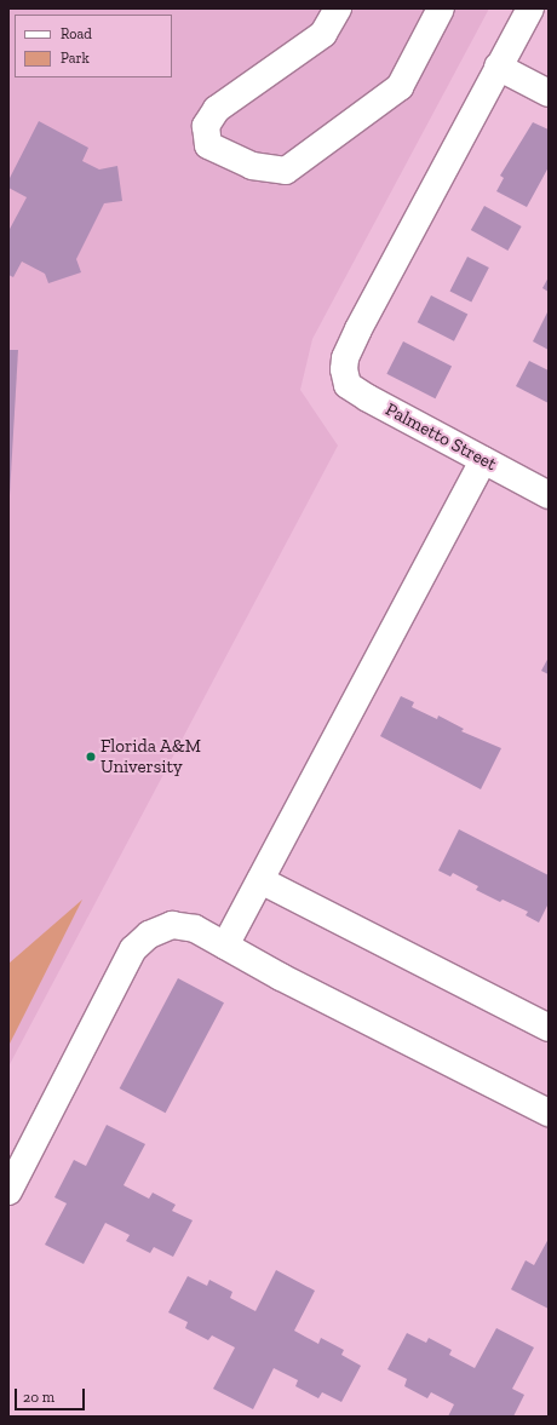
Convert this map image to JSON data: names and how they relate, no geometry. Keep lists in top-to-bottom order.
{
  "streets": {
    "street": ["Palmetto Street"]
  },
  "places": ["Florida A&M University"],
  "legend": ["Road", "Park"],
  "scale_bar": "20 m"
}
